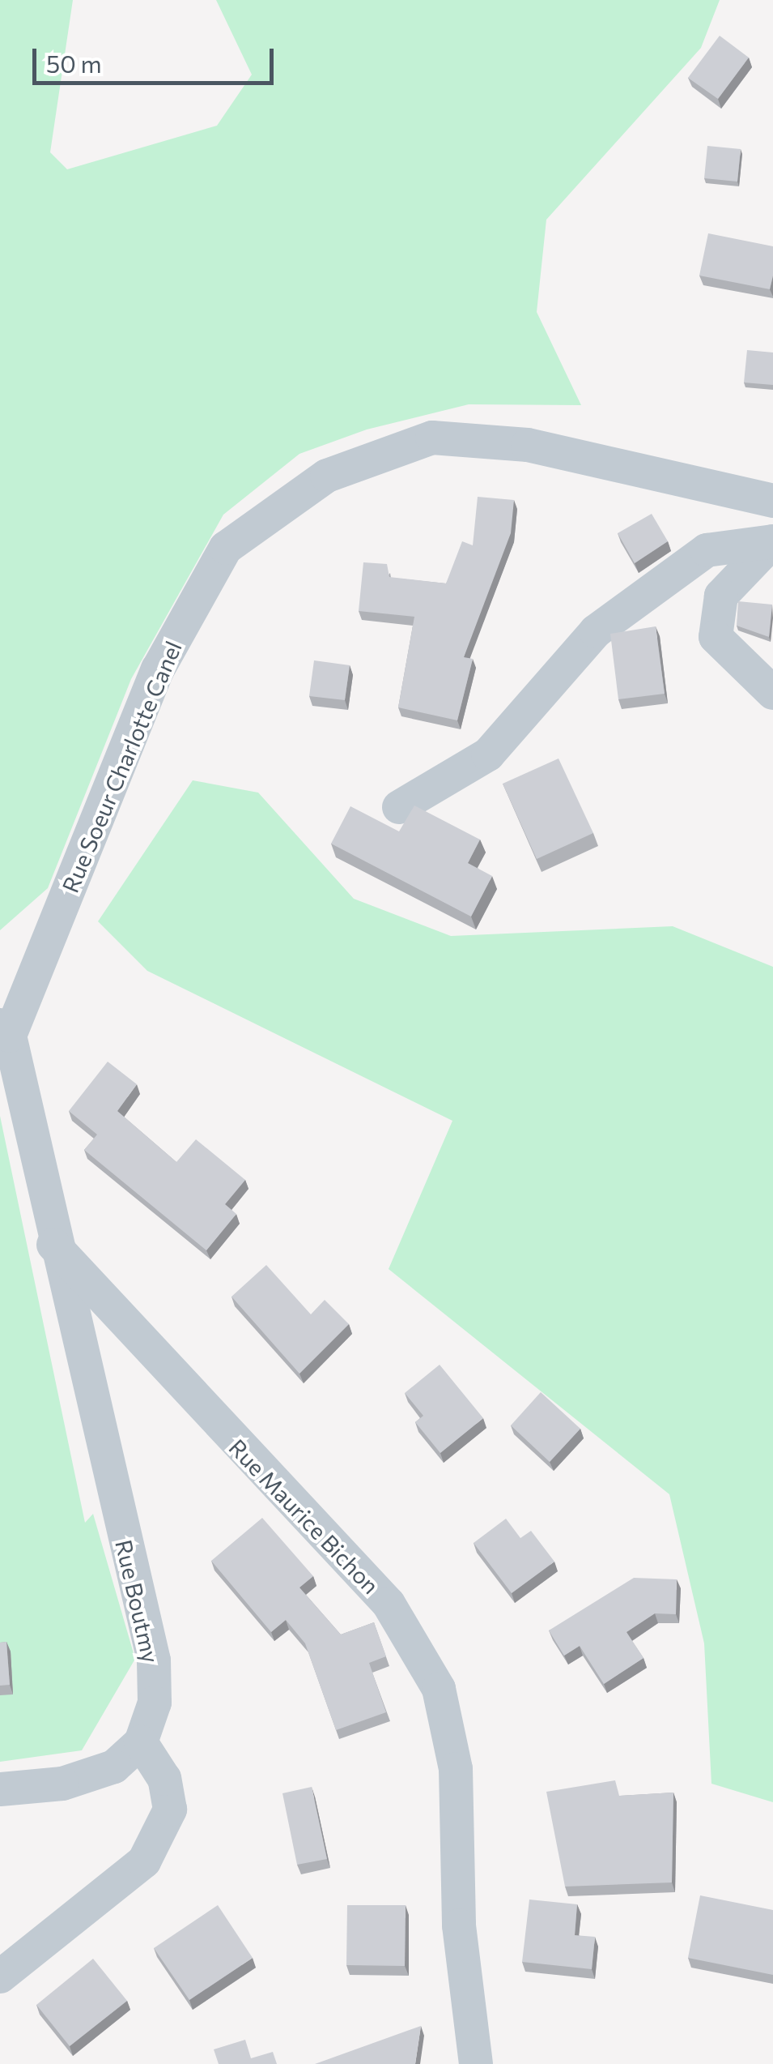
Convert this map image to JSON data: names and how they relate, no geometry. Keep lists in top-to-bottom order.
{
  "streets": {
    "street": ["Rue Soeur Charlotte Canel", "Rue Maurice Bichon", "Rue Boutmy"]
  },
  "crossings": [
    ["Rue Maurice Bichon", "Rue Boutmy"]
  ],
  "scale_bar": "50 m"
}
